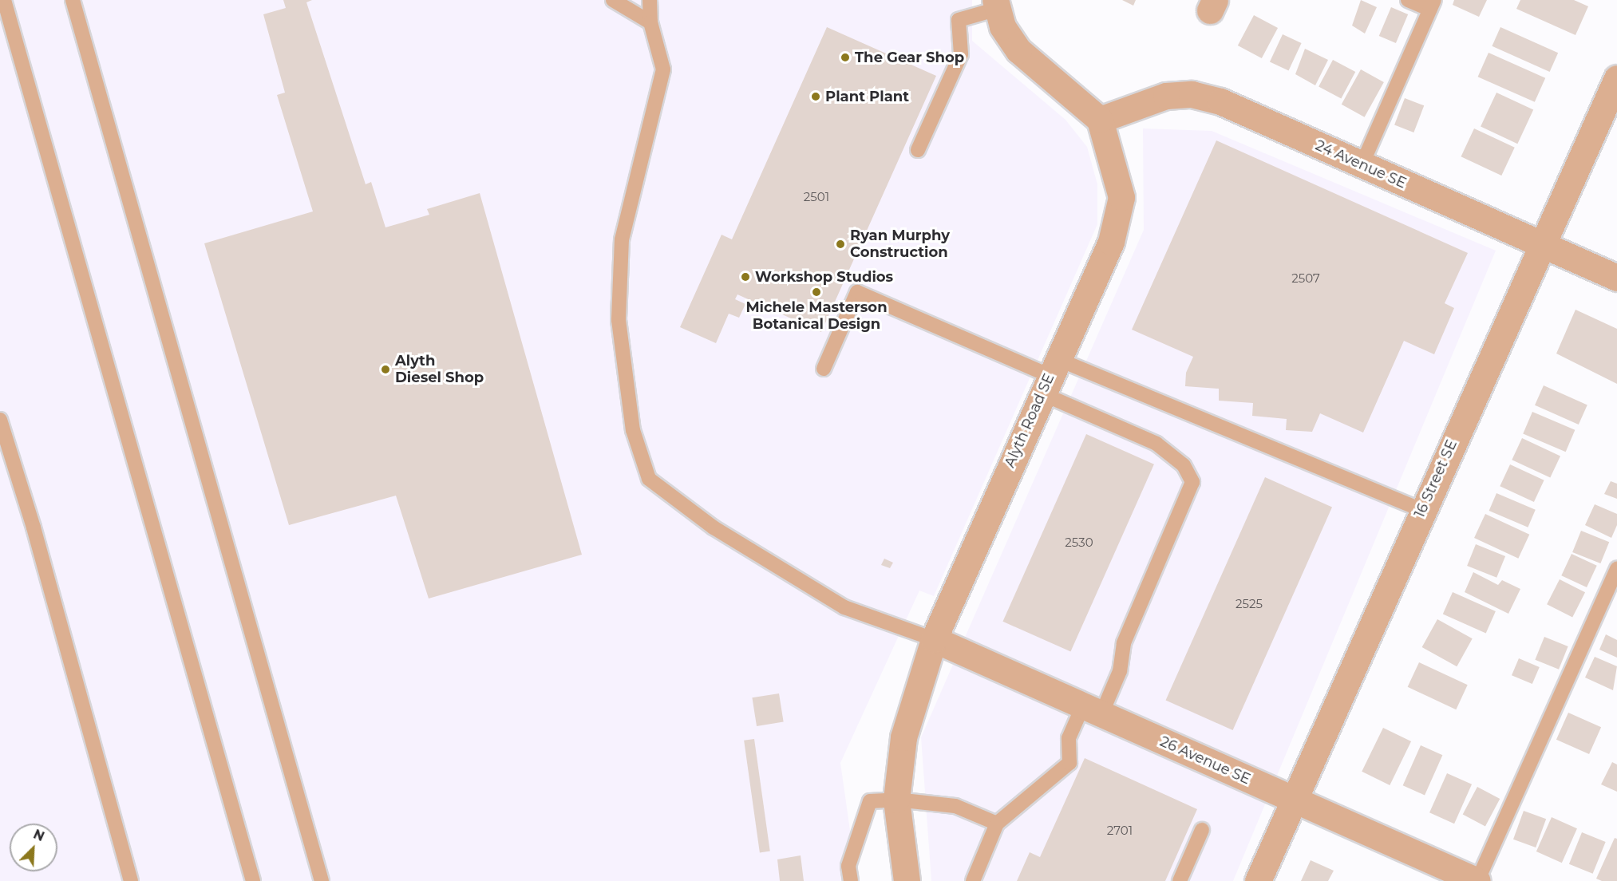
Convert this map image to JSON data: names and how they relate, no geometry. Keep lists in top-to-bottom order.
{
  "streets": {
    "street": [
      "24 Avenue SE",
      "Alyth Road SE",
      "16 Street SE",
      "26 Avenue SE"
    ]
  },
  "crossings": [
    ["24 Avenue SE", "Alyth Road SE"],
    ["24 Avenue SE", "16 Street SE"],
    ["Alyth Road SE", "26 Avenue SE"],
    ["16 Street SE", "26 Avenue SE"]
  ],
  "places": [
    "The Gear Shop",
    "Plant Plant",
    "Ryan Murphy Construction",
    "Workshop Studios",
    "Michele Masterson Botanical Design",
    "Alyth Diesel Shop"
  ],
  "house_numbers": [
    "2501",
    "2507",
    "2530",
    "2525",
    "2701"
  ],
  "north": "top right"
}
